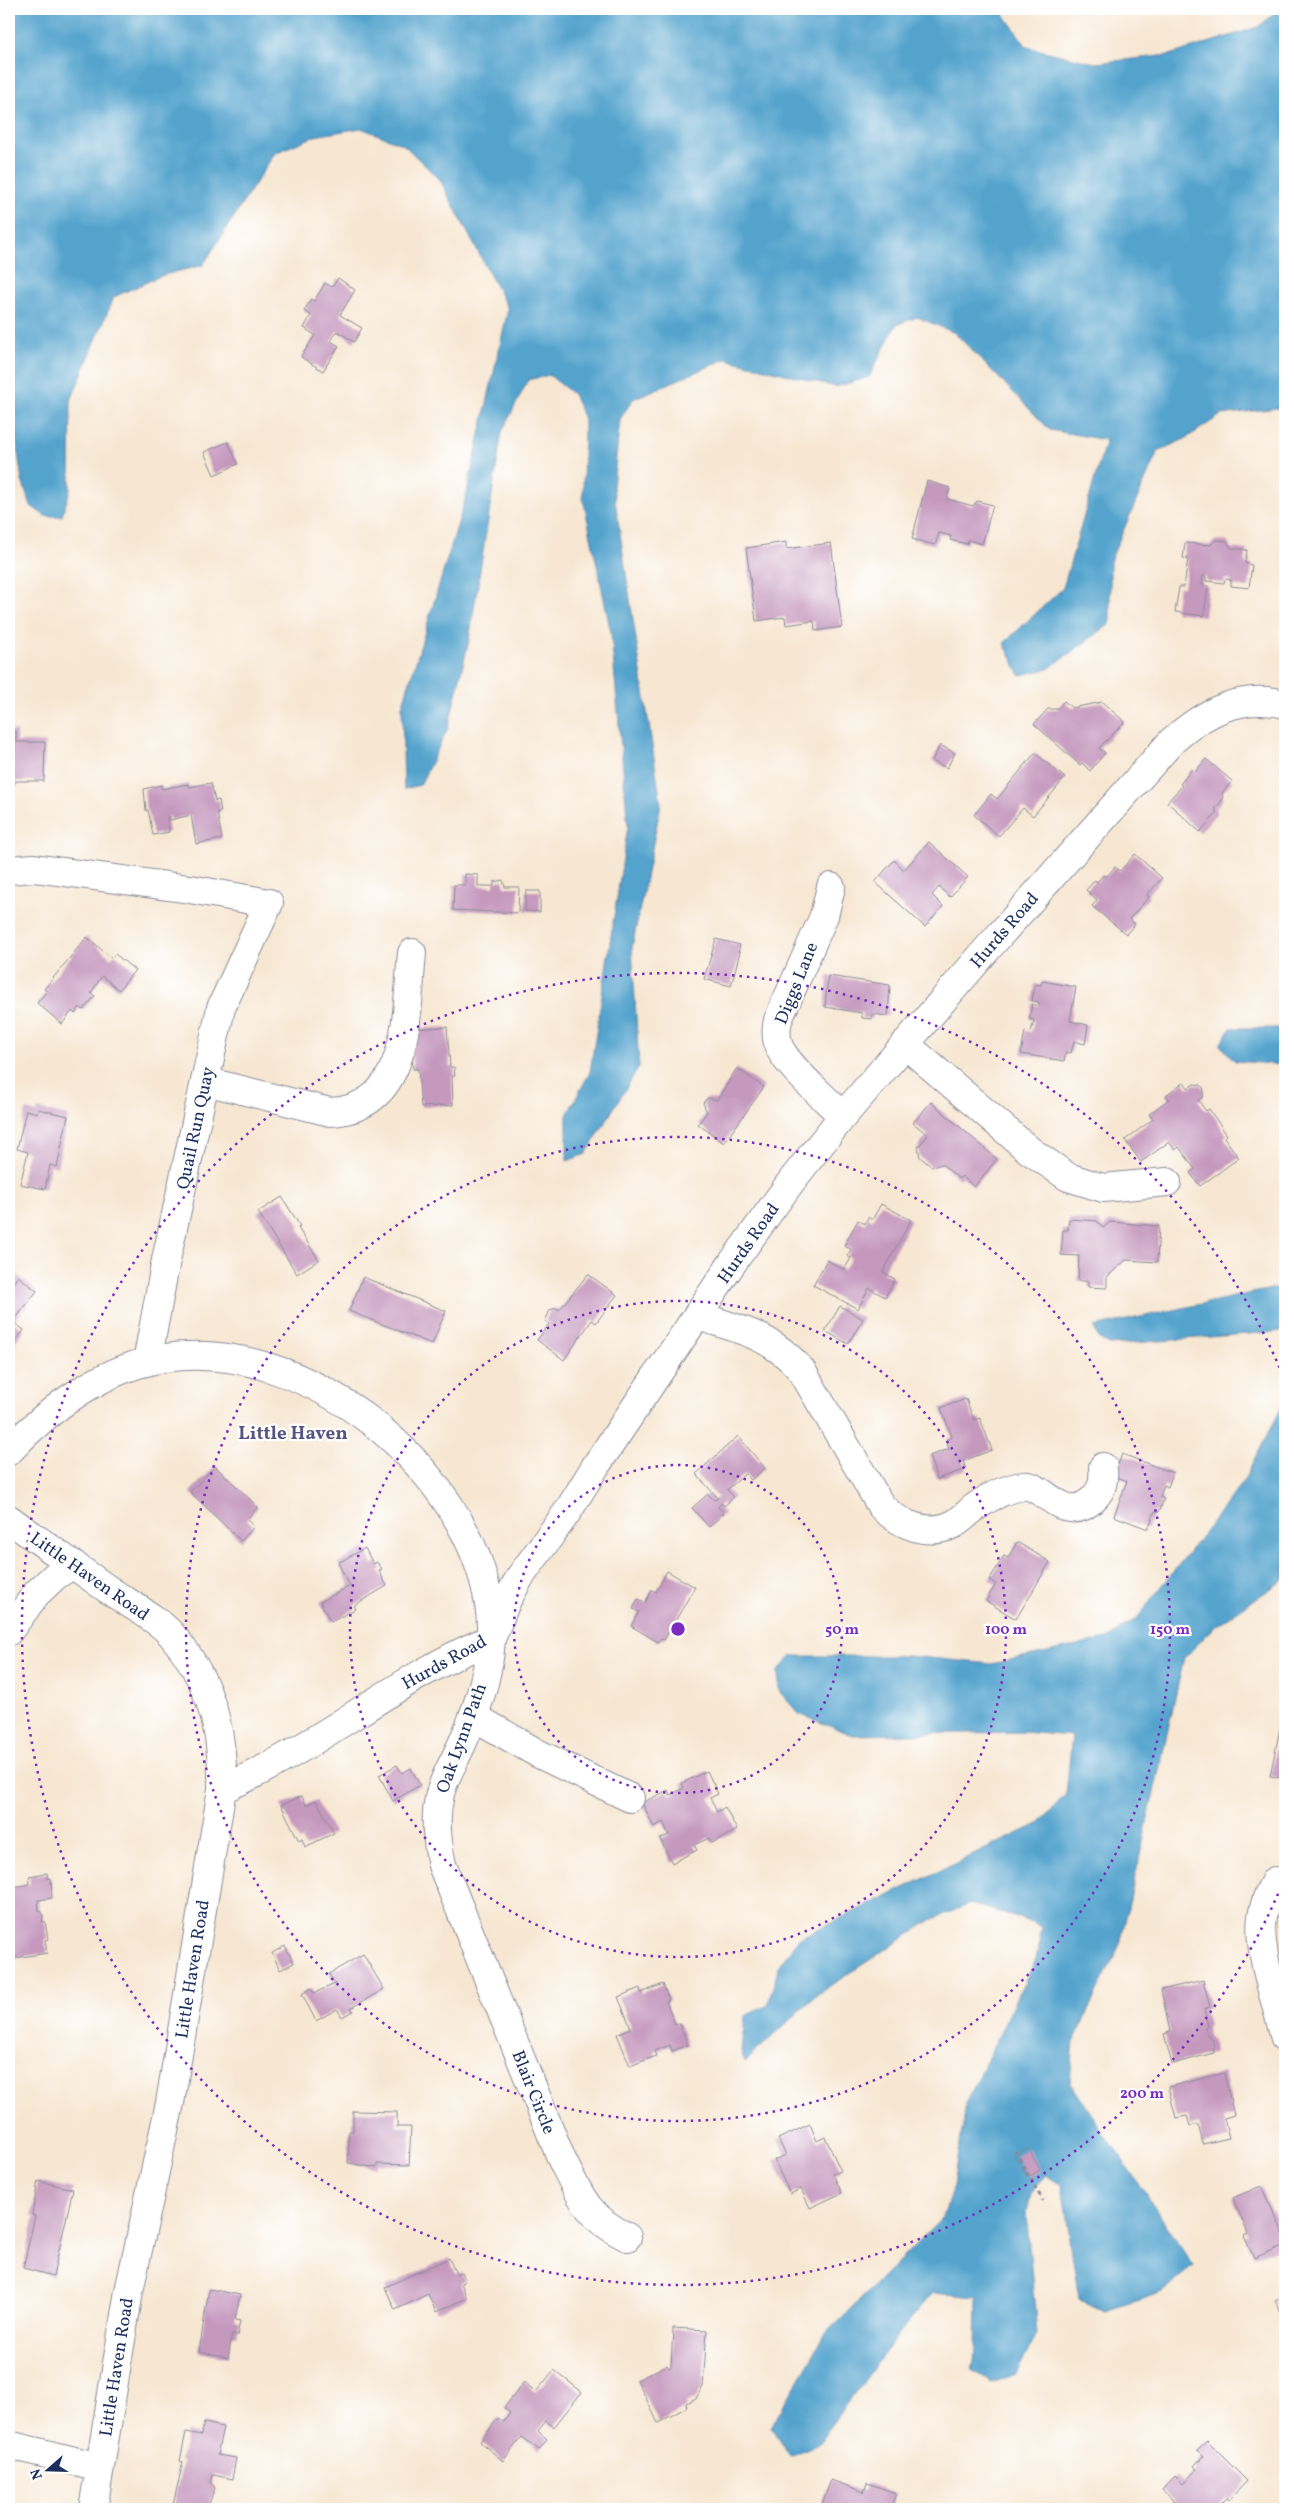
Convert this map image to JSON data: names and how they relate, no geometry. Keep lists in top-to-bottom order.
{
  "streets": {
    "street": [
      "Hurds Road",
      "Diggs Lane",
      "Quail Run Quay",
      "Little Haven Road",
      "Oak Lynn Path",
      "Blair Circle"
    ]
  },
  "crossings": [
    ["Hurds Road", "Diggs Lane"],
    ["Hurds Road", "Little Haven Road"],
    ["Hurds Road", "Oak Lynn Path"],
    ["Quail Run Quay", "Oak Lynn Path"],
    ["Oak Lynn Path", "Blair Circle"]
  ],
  "districts": ["Little Haven"],
  "north": "left",
  "rings": [
    "50 m",
    "100 m",
    "150 m",
    "200 m"
  ]
}
